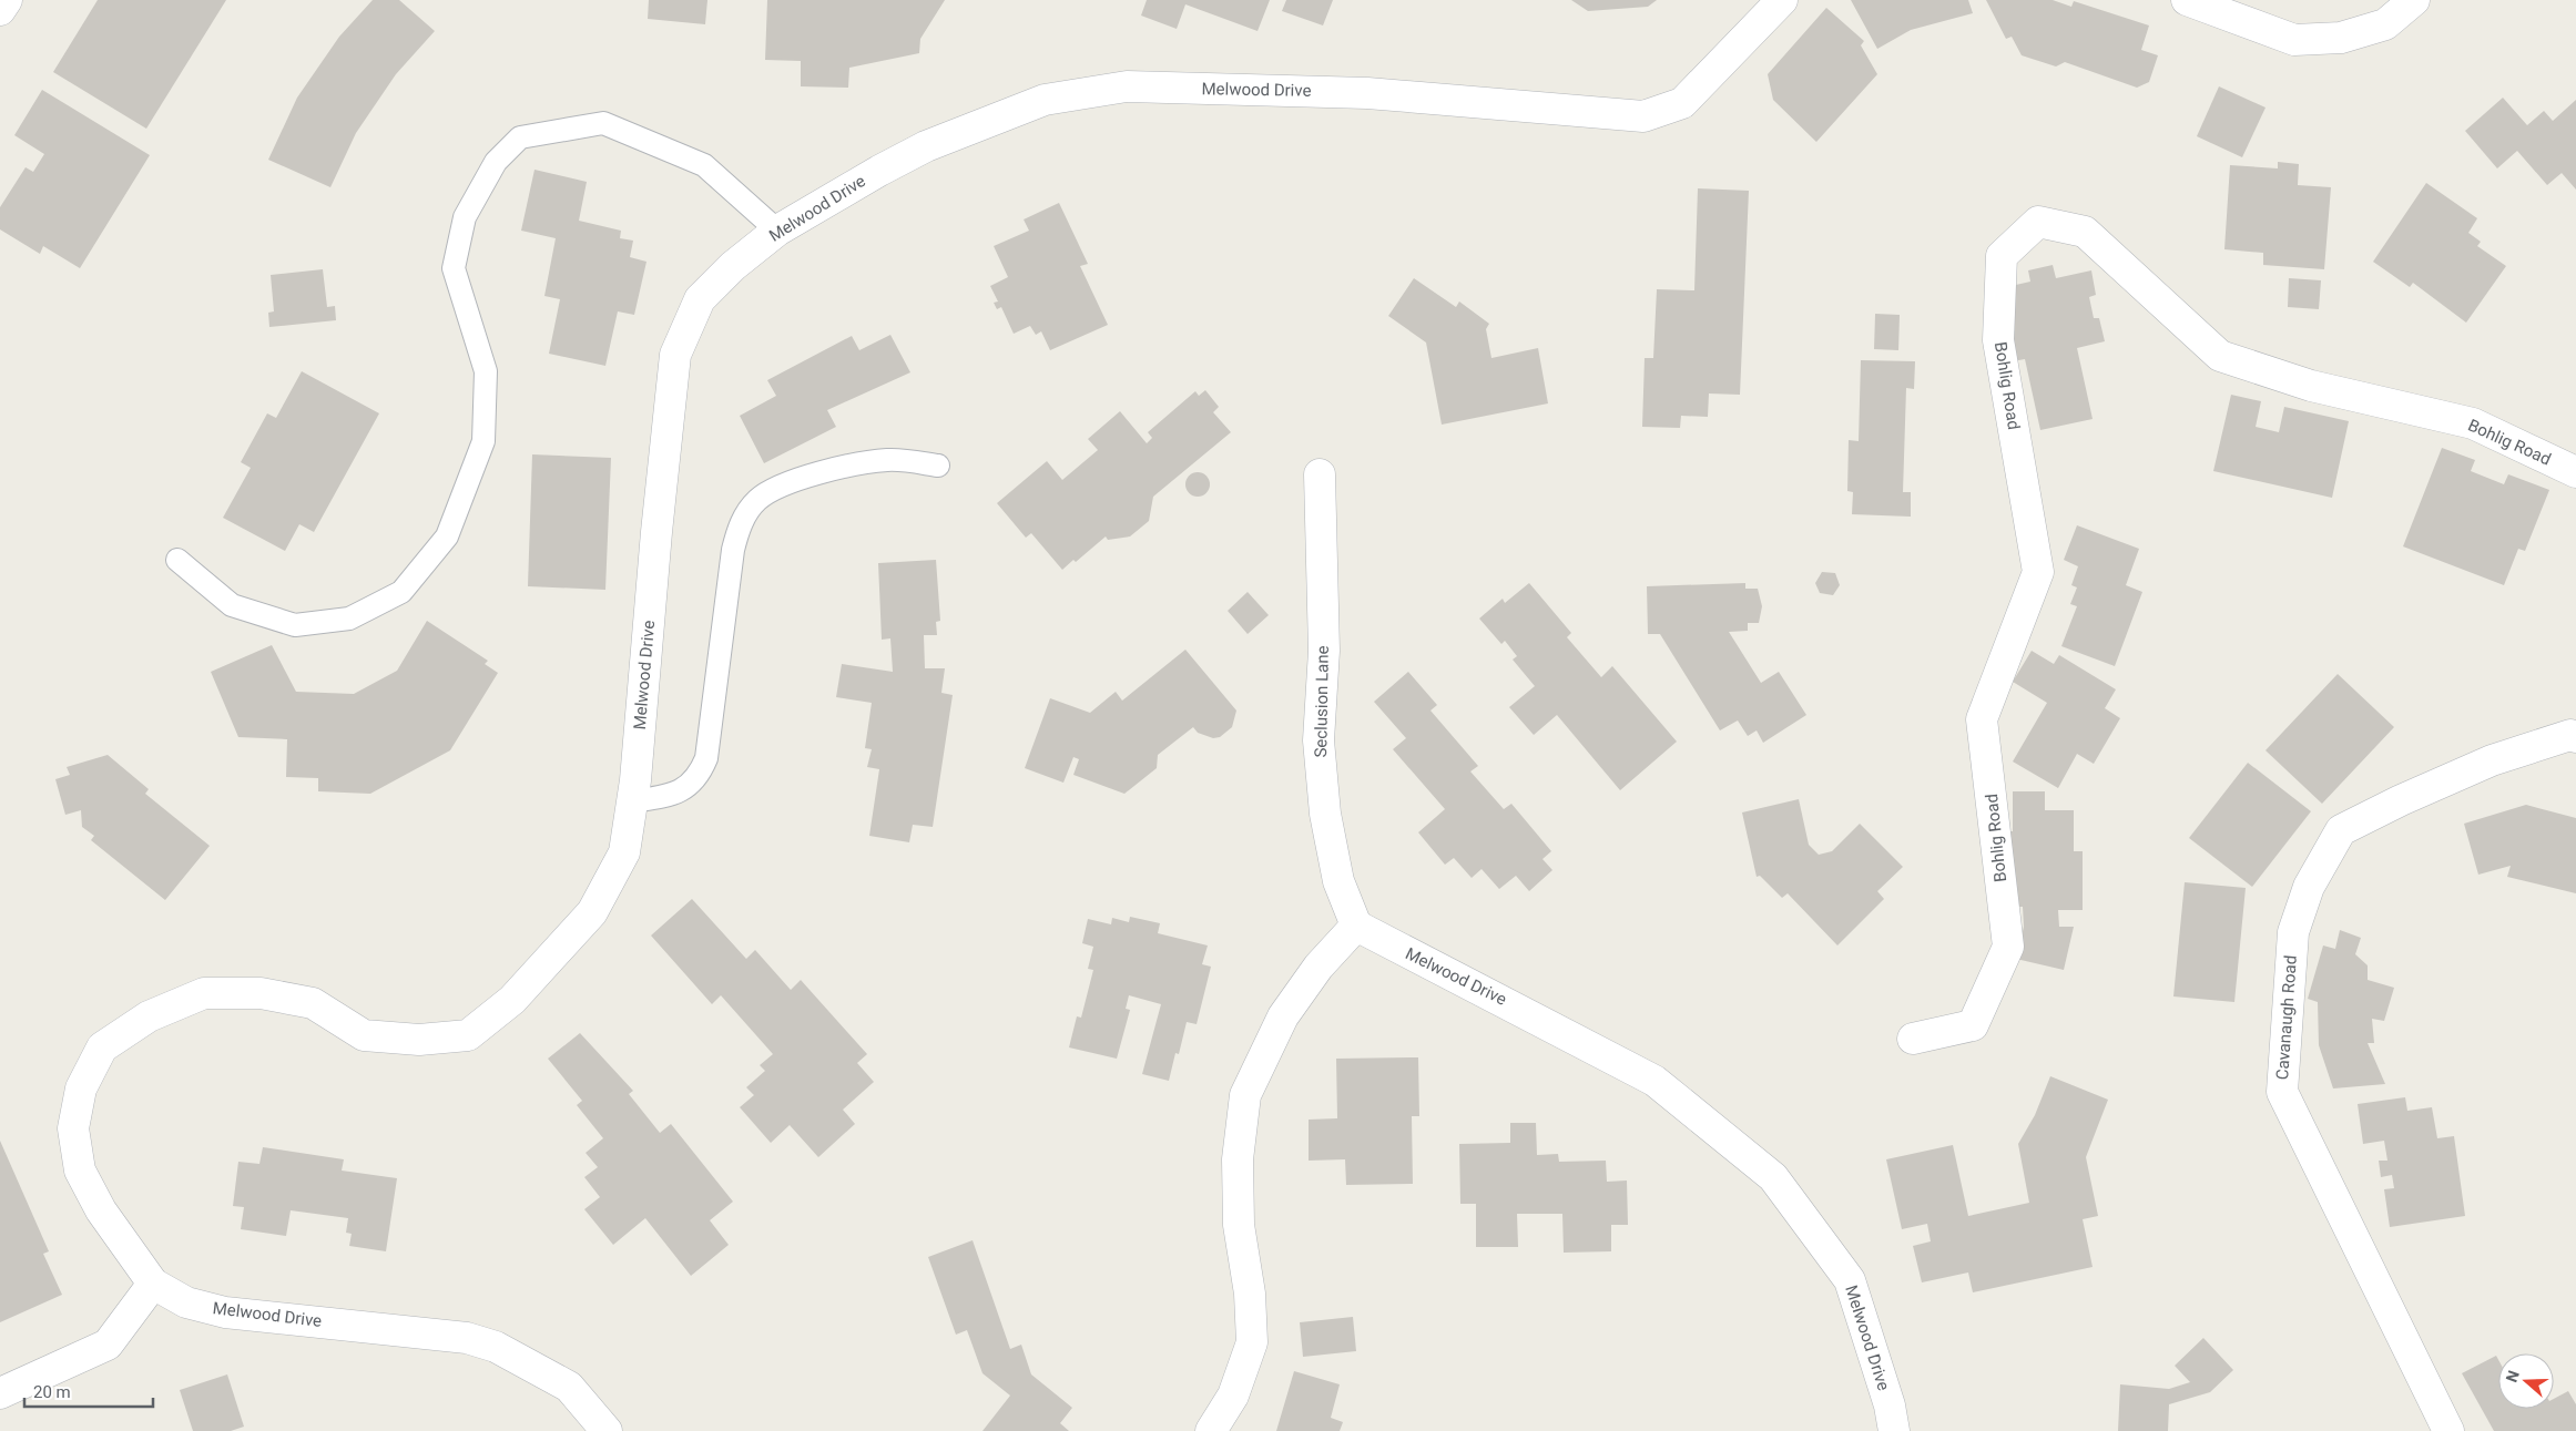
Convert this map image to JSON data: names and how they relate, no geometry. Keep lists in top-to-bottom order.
{
  "streets": {
    "street": [
      "Melwood Drive",
      "Bohlig Road",
      "Seclusion Lane",
      "Cavanaugh Road"
    ]
  },
  "crossings": [
    ["Melwood Drive", "Seclusion Lane"]
  ],
  "scale_bar": "20 m",
  "north": "left"
}
